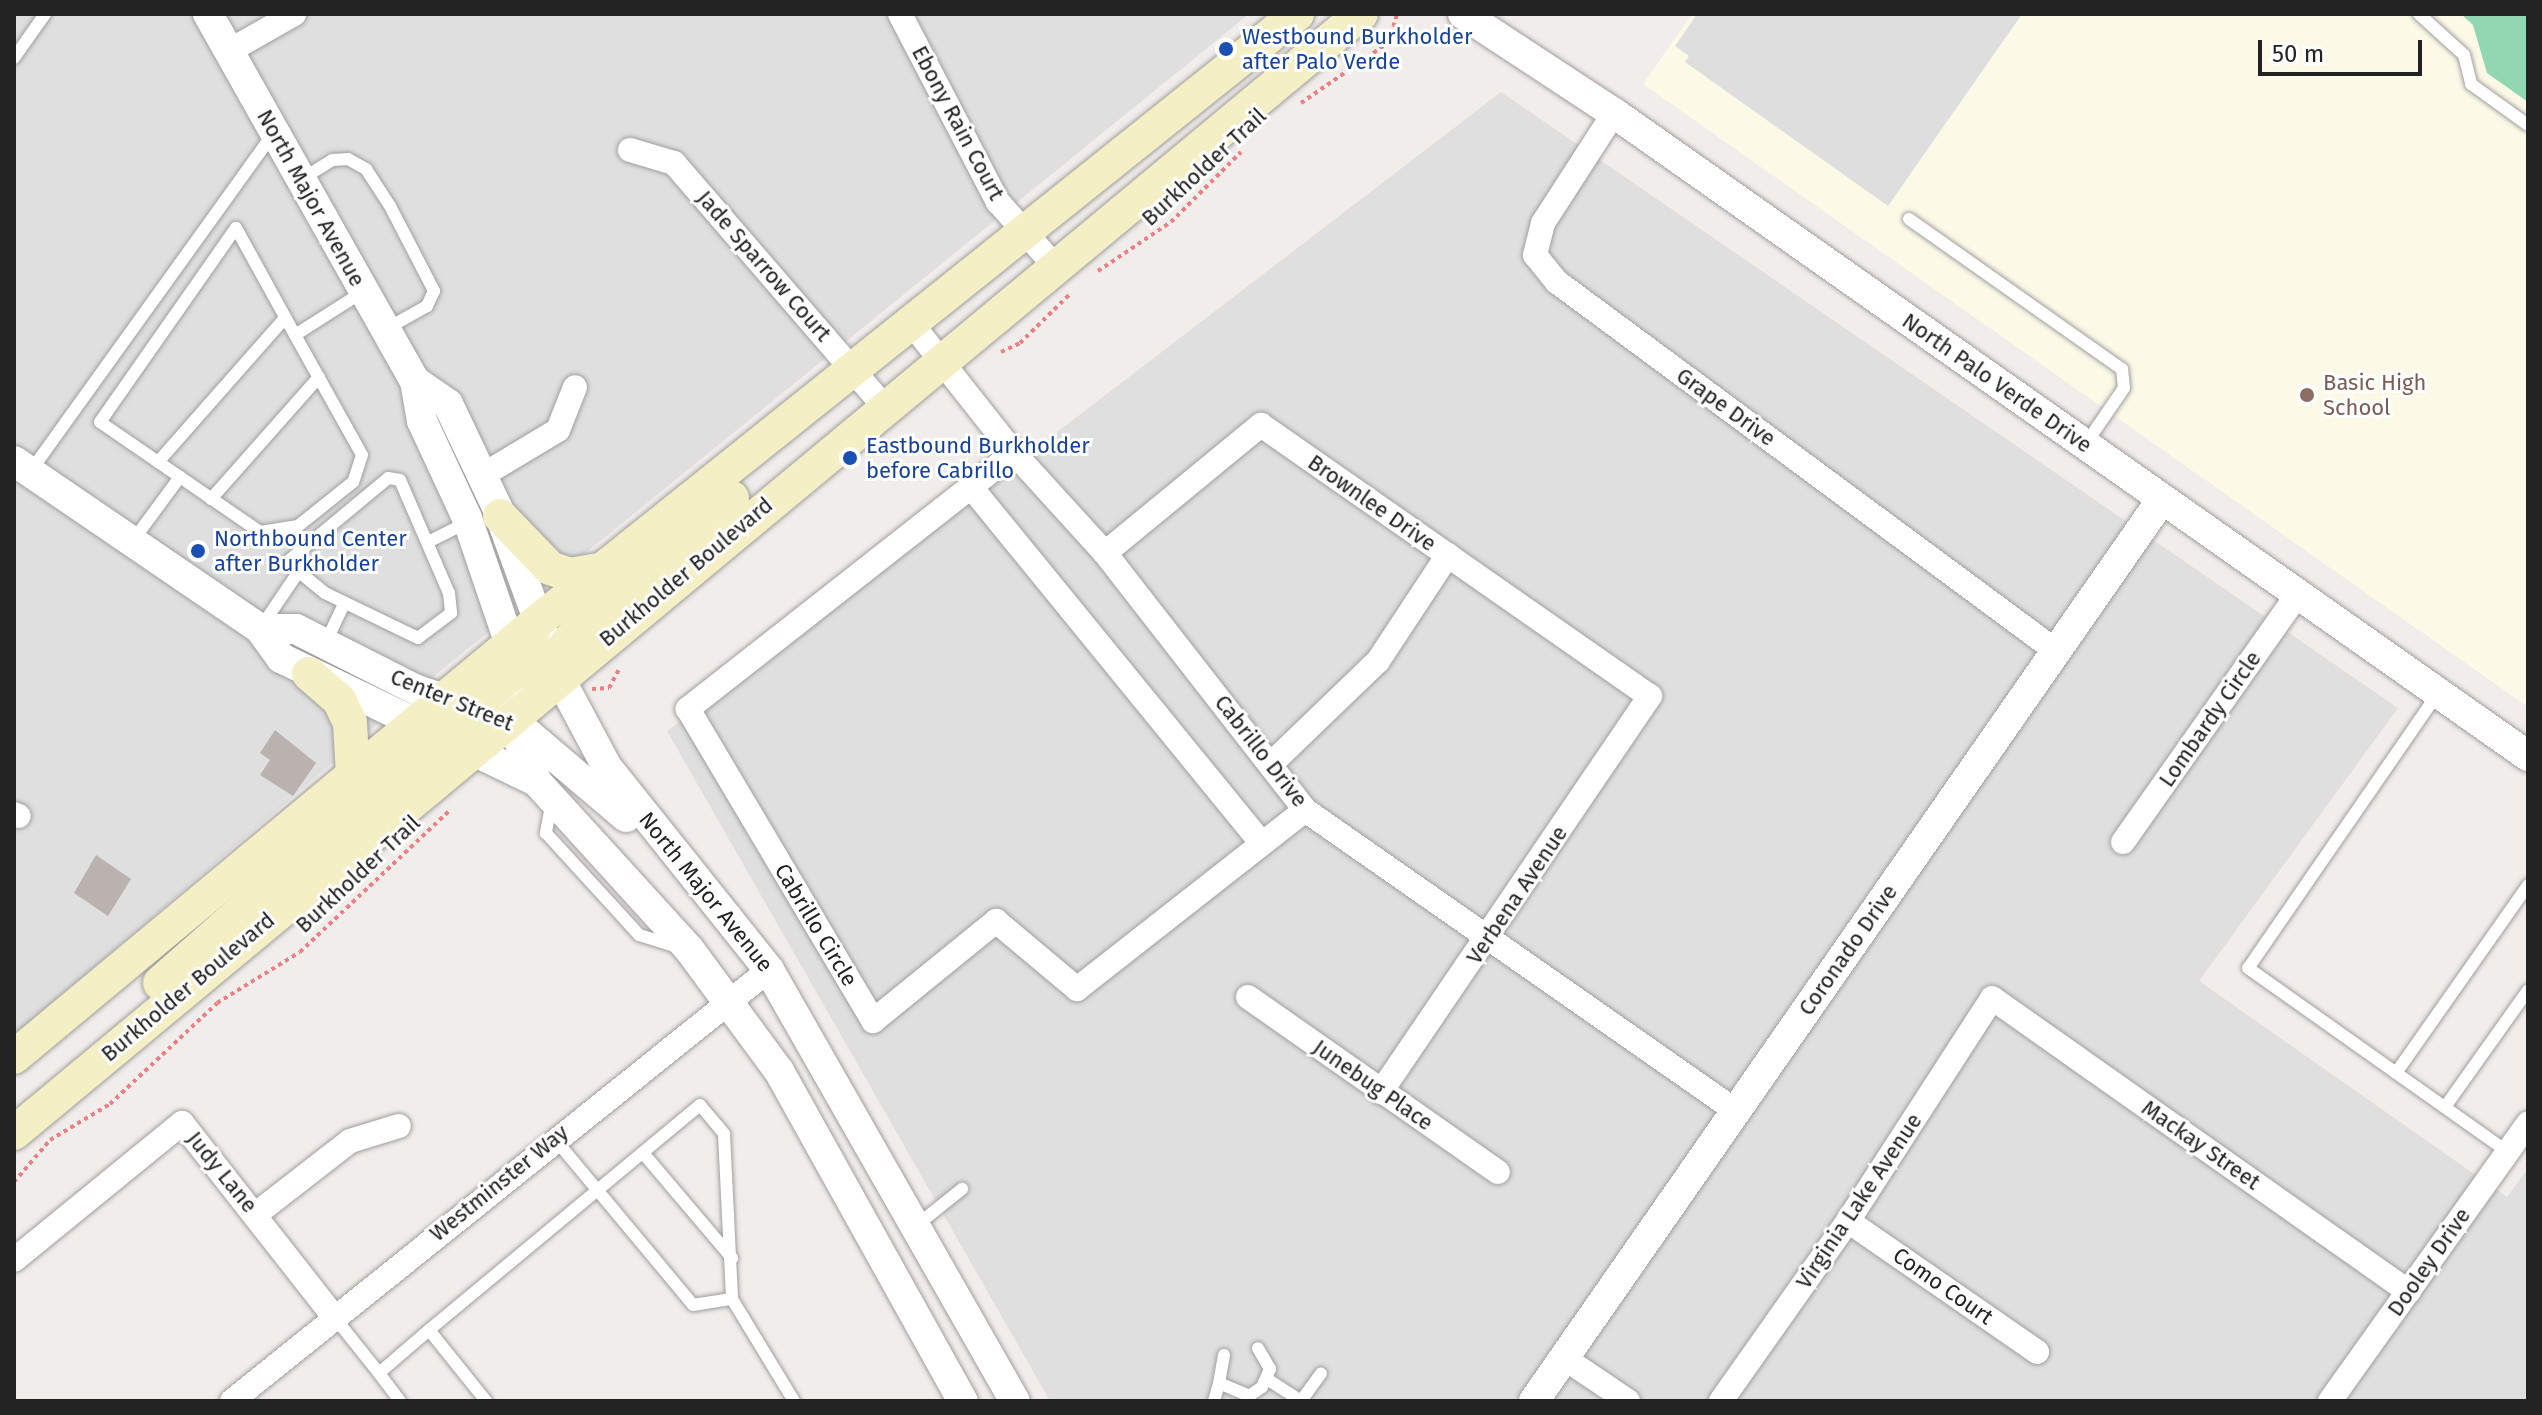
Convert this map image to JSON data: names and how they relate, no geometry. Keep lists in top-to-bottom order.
{
  "streets": {
    "main road": ["Burkholder Boulevard"],
    "street": [
      "Ebony Rain Court",
      "North Major Avenue",
      "Jade Sparrow Court",
      "North Palo Verde Drive",
      "Grape Drive",
      "Brownlee Drive",
      "Center Street",
      "Lombardy Circle",
      "Cabrillo Drive",
      "Verbena Avenue",
      "Cabrillo Circle",
      "Coronado Drive",
      "Junebug Place",
      "Mackay Street",
      "Judy Lane",
      "Westminster Way",
      "Virginia Lake Avenue",
      "Dooley Drive",
      "Como Court"
    ],
    "path": ["Burkholder Trail"]
  },
  "crossings": [
    ["Ebony Rain Court", "Burkholder Boulevard"],
    ["North Major Avenue", "Burkholder Boulevard"],
    ["North Major Avenue", "Center Street"],
    ["North Major Avenue", "Westminster Way"],
    ["Jade Sparrow Court", "Burkholder Boulevard"],
    ["North Palo Verde Drive", "Grape Drive"],
    ["North Palo Verde Drive", "Lombardy Circle"],
    ["North Palo Verde Drive", "Coronado Drive"],
    ["Grape Drive", "Coronado Drive"],
    ["Brownlee Drive", "Cabrillo Drive"],
    ["Brownlee Drive", "Verbena Avenue"],
    ["Burkholder Boulevard", "Center Street"],
    ["Burkholder Boulevard", "Cabrillo Drive"],
    ["Cabrillo Drive", "Verbena Avenue"],
    ["Cabrillo Drive", "Cabrillo Circle"],
    ["Cabrillo Drive", "Coronado Drive"],
    ["Verbena Avenue", "Junebug Place"],
    ["Mackay Street", "Virginia Lake Avenue"],
    ["Mackay Street", "Dooley Drive"],
    ["Judy Lane", "Westminster Way"],
    ["Virginia Lake Avenue", "Como Court"]
  ],
  "places": [
    "Westbound Burkholder after Palo Verde",
    "Basic High School",
    "Eastbound Burkholder before Cabrillo",
    "Northbound Center after Burkholder"
  ],
  "scale_bar": "50 m"
}
